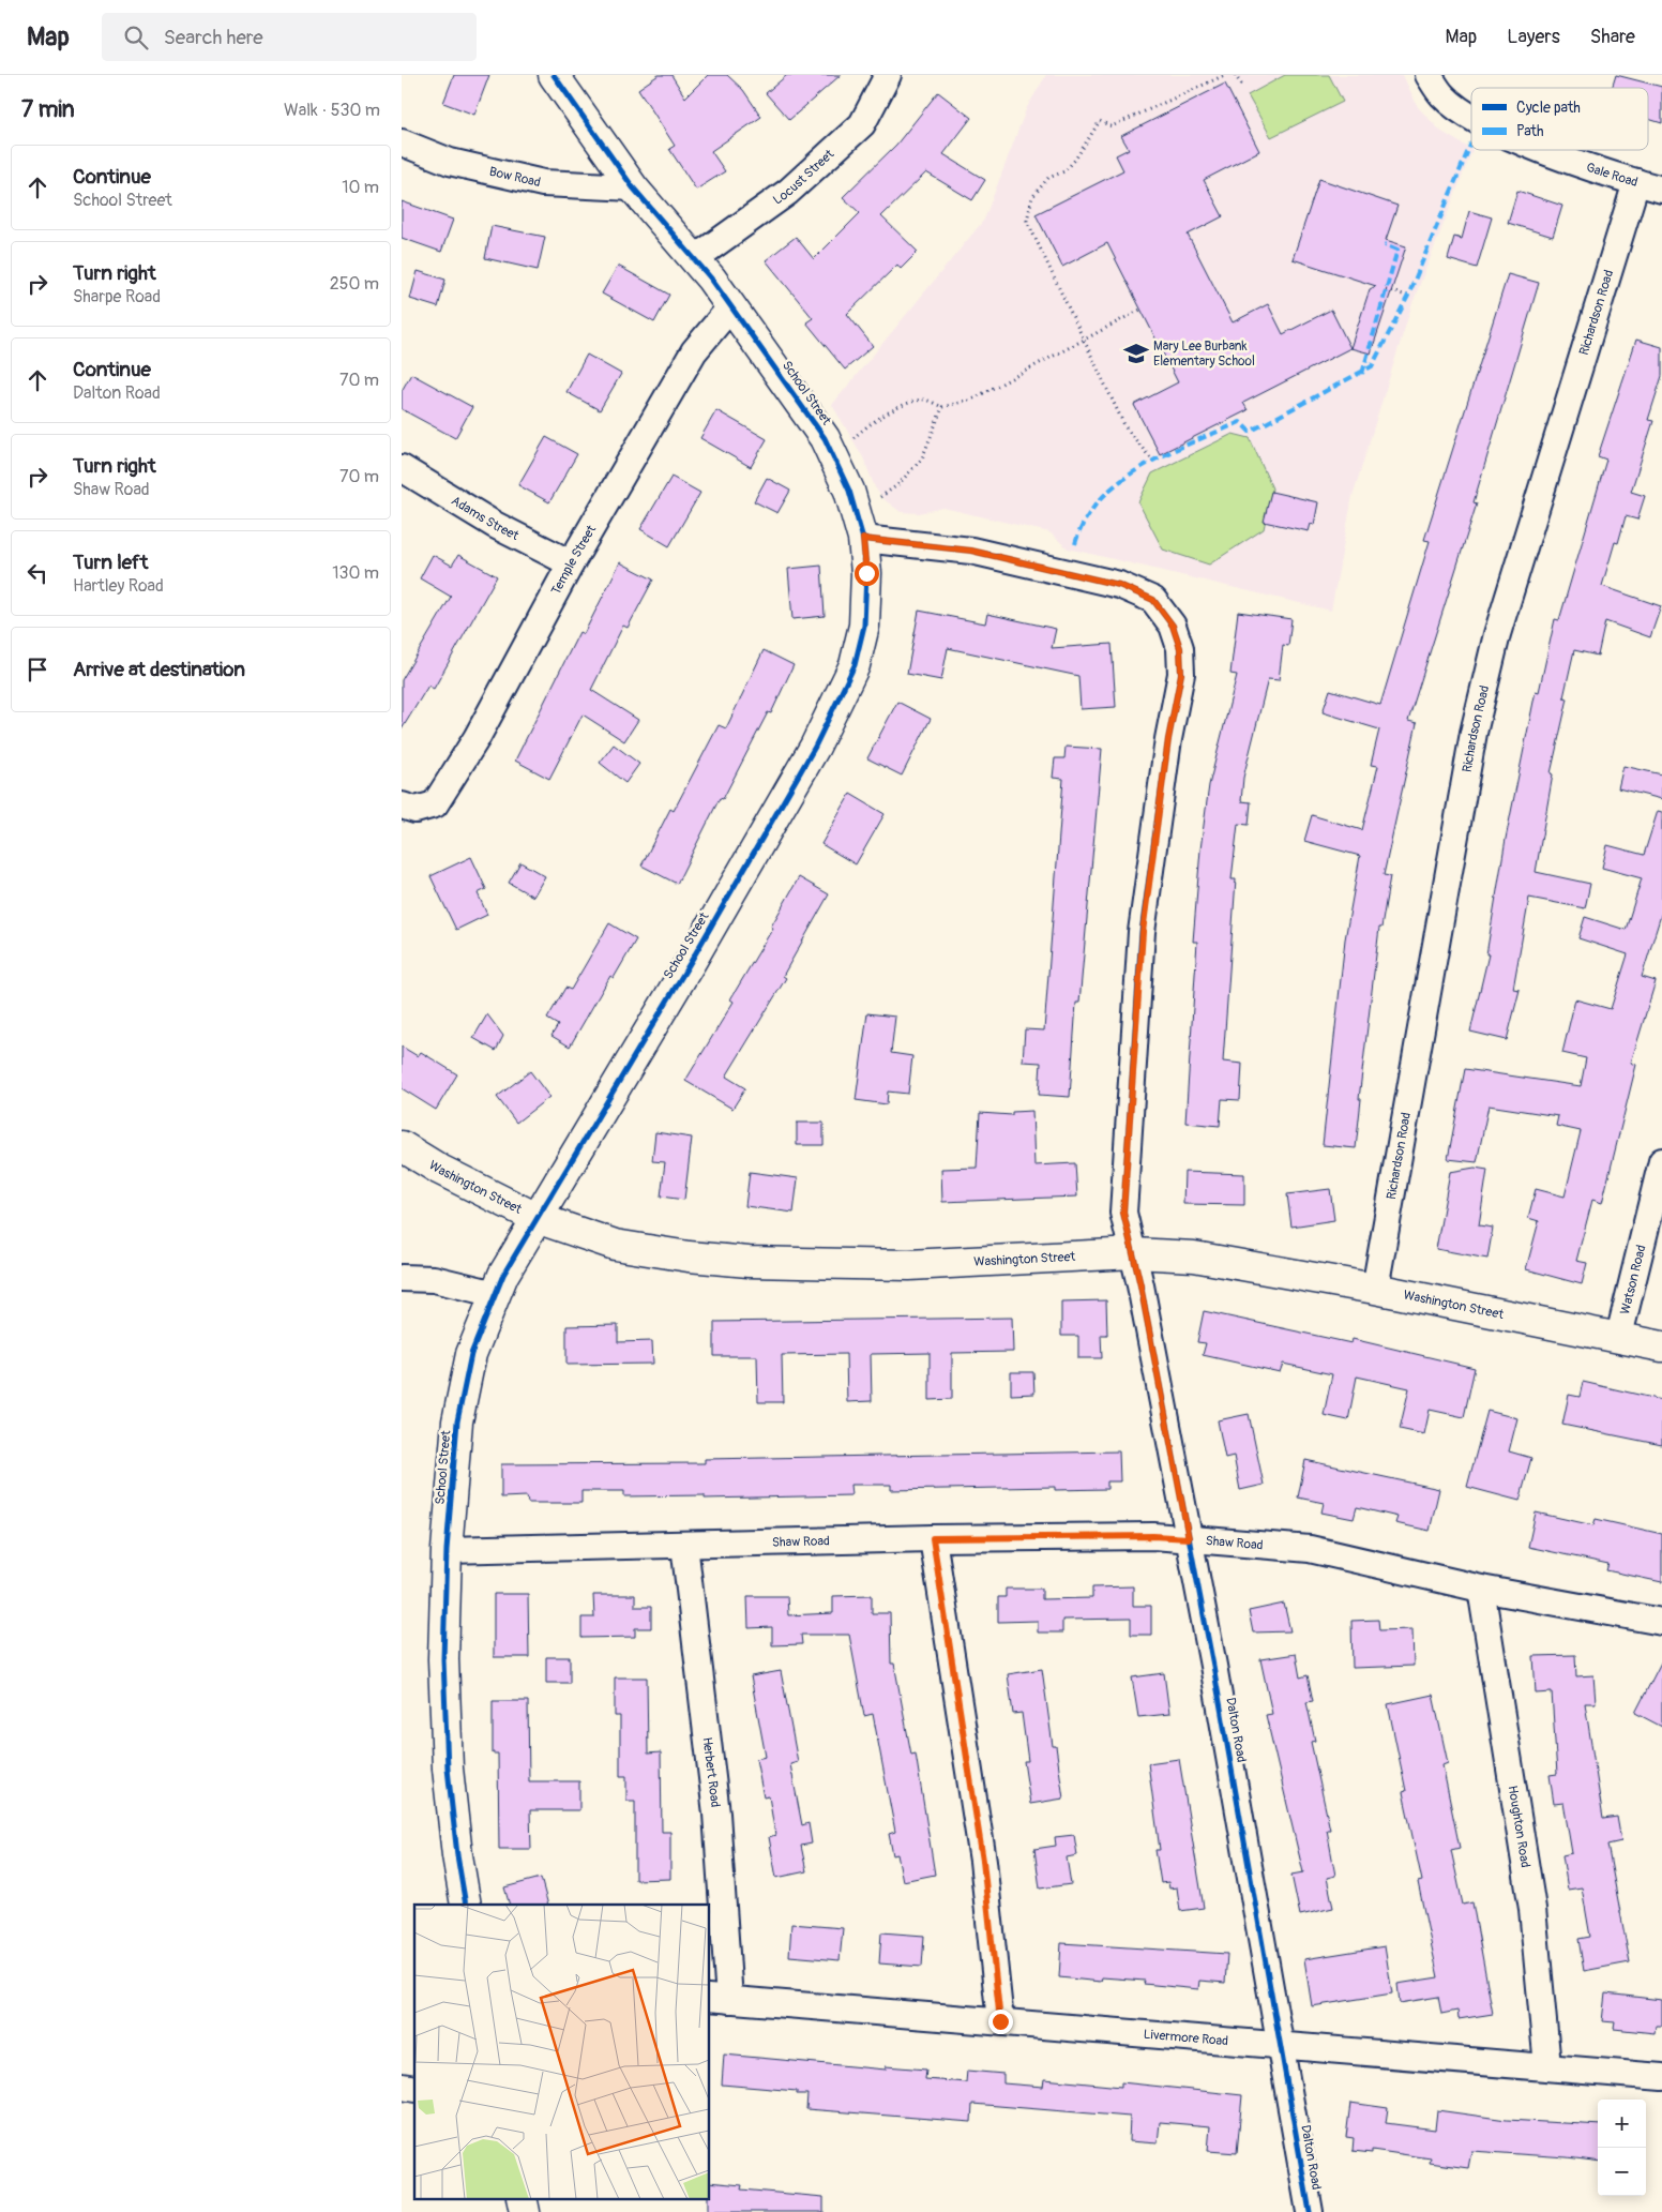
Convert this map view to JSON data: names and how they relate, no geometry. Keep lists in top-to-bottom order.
{
  "streets": {
    "street": [
      "Gale Road",
      "Bow Road",
      "Locust Street",
      "Richardson Road",
      "School Street",
      "Adams Street",
      "Temple Street",
      "Washington Street",
      "Watson Road",
      "Shaw Road",
      "Dalton Road",
      "Herbert Road",
      "Houghton Road",
      "Livermore Road"
    ]
  },
  "crossings": [
    ["Gale Road", "Richardson Road"],
    ["Bow Road", "School Street"],
    ["Locust Street", "School Street"],
    ["Richardson Road", "Washington Street"],
    ["School Street", "Temple Street"],
    ["School Street", "Washington Street"],
    ["School Street", "Shaw Road"],
    ["School Street", "Dalton Road"],
    ["Adams Street", "Temple Street"],
    ["Washington Street", "Watson Road"],
    ["Washington Street", "Dalton Road"],
    ["Shaw Road", "Dalton Road"],
    ["Shaw Road", "Herbert Road"],
    ["Shaw Road", "Houghton Road"],
    ["Dalton Road", "Livermore Road"],
    ["Herbert Road", "Livermore Road"],
    ["Houghton Road", "Livermore Road"]
  ],
  "places": {
    "school or university": ["Mary Lee Burbank Elementary School"]
  },
  "legend": ["Cycle path", "Path"],
  "page": {
    "header": "Map",
    "search": "Search here",
    "nav": ["Map", "Layers", "Share"],
    "heading": ["7 min", "Walk · 530 m"],
    "list": [
      ["Continue", "School Street", "10 m"],
      ["Turn right", "Sharpe Road", "250 m"],
      ["Continue", "Dalton Road", "70 m"],
      ["Turn right", "Shaw Road", "70 m"],
      ["Turn left", "Hartley Road", "130 m"],
      "Arrive at destination"
    ],
    "map_buttons": ["+", "−"]
  }
}
